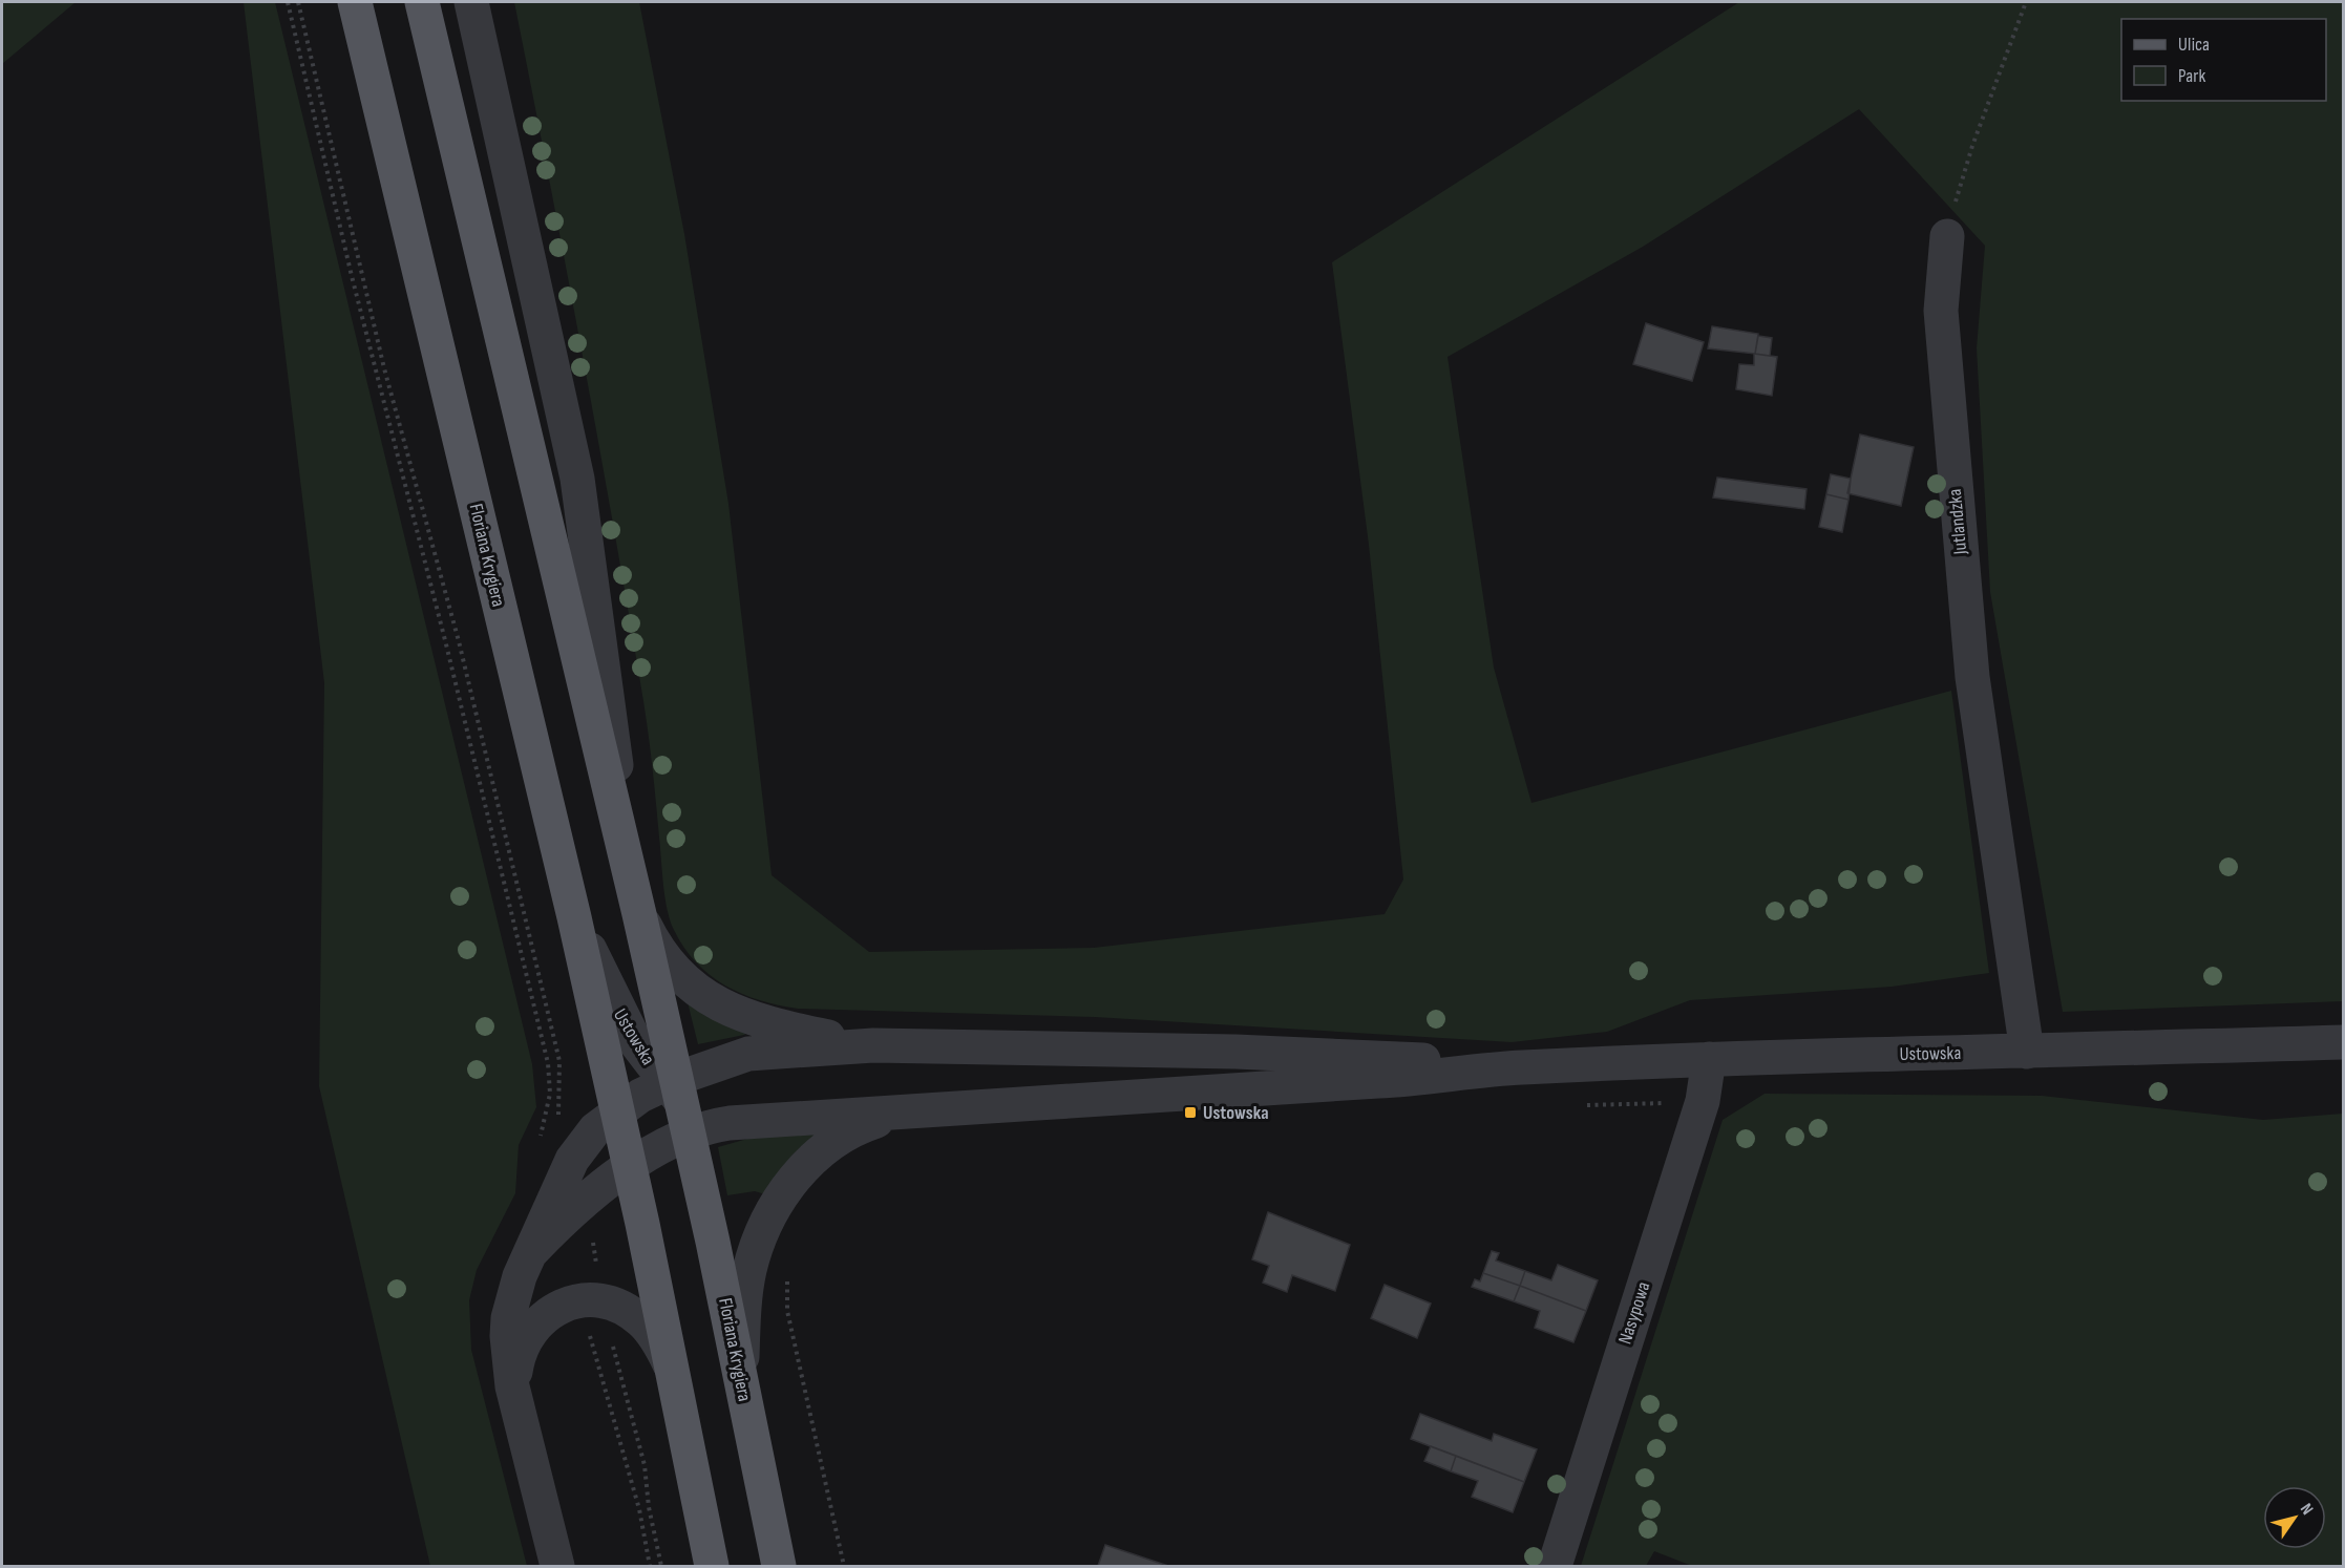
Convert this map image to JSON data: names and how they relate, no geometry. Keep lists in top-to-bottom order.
{
  "streets": {
    "main road": ["Floriana Krygiera"],
    "street": ["Jutlandzka", "Ustowska", "Nasypowa"]
  },
  "crossings": [
    ["Jutlandzka", "Ustowska"],
    ["Floriana Krygiera", "Ustowska"],
    ["Ustowska", "Nasypowa"]
  ],
  "places": {
    "transit": ["Ustowska"]
  },
  "legend": ["Ulica", "Park"],
  "north": "top right"
}
